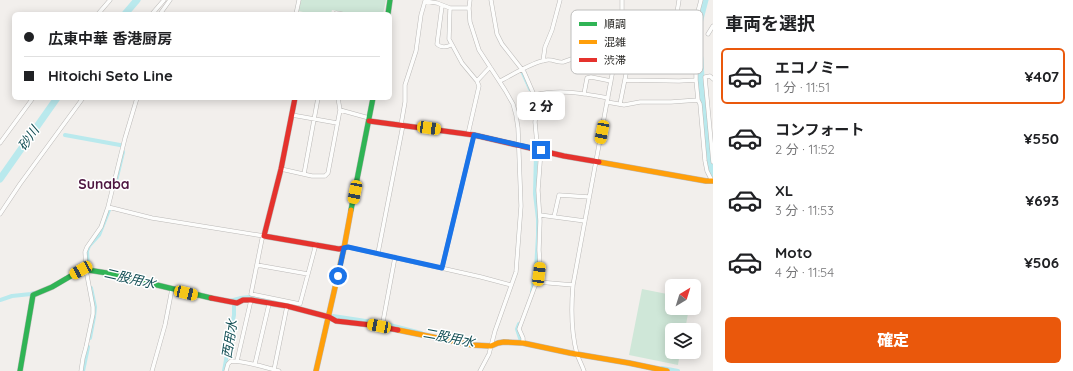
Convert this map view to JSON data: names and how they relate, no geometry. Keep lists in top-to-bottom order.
{
  "districts": ["Sunaba"],
  "water": ["砂川", "二股用水", "西用水"],
  "legend": ["順調", "混雑", "渋滞"],
  "north": "top right",
  "page": {
    "heading": "車両を選択",
    "banner": ["広東中華 香港厨房", "Hitoichi Seto Line"],
    "list": [
      {
        "name": "エコノミー",
        "note": "1 分 · 11:51",
        "value": "¥407"
      },
      {
        "name": "コンフォート",
        "note": "2 分 · 11:52",
        "value": "¥550"
      },
      {
        "name": "XL",
        "note": "3 分 · 11:53",
        "value": "¥693"
      },
      {
        "name": "Moto",
        "note": "4 分 · 11:54",
        "value": "¥506"
      }
    ],
    "bubble": "2 分",
    "buttons": "確定"
  }
}
